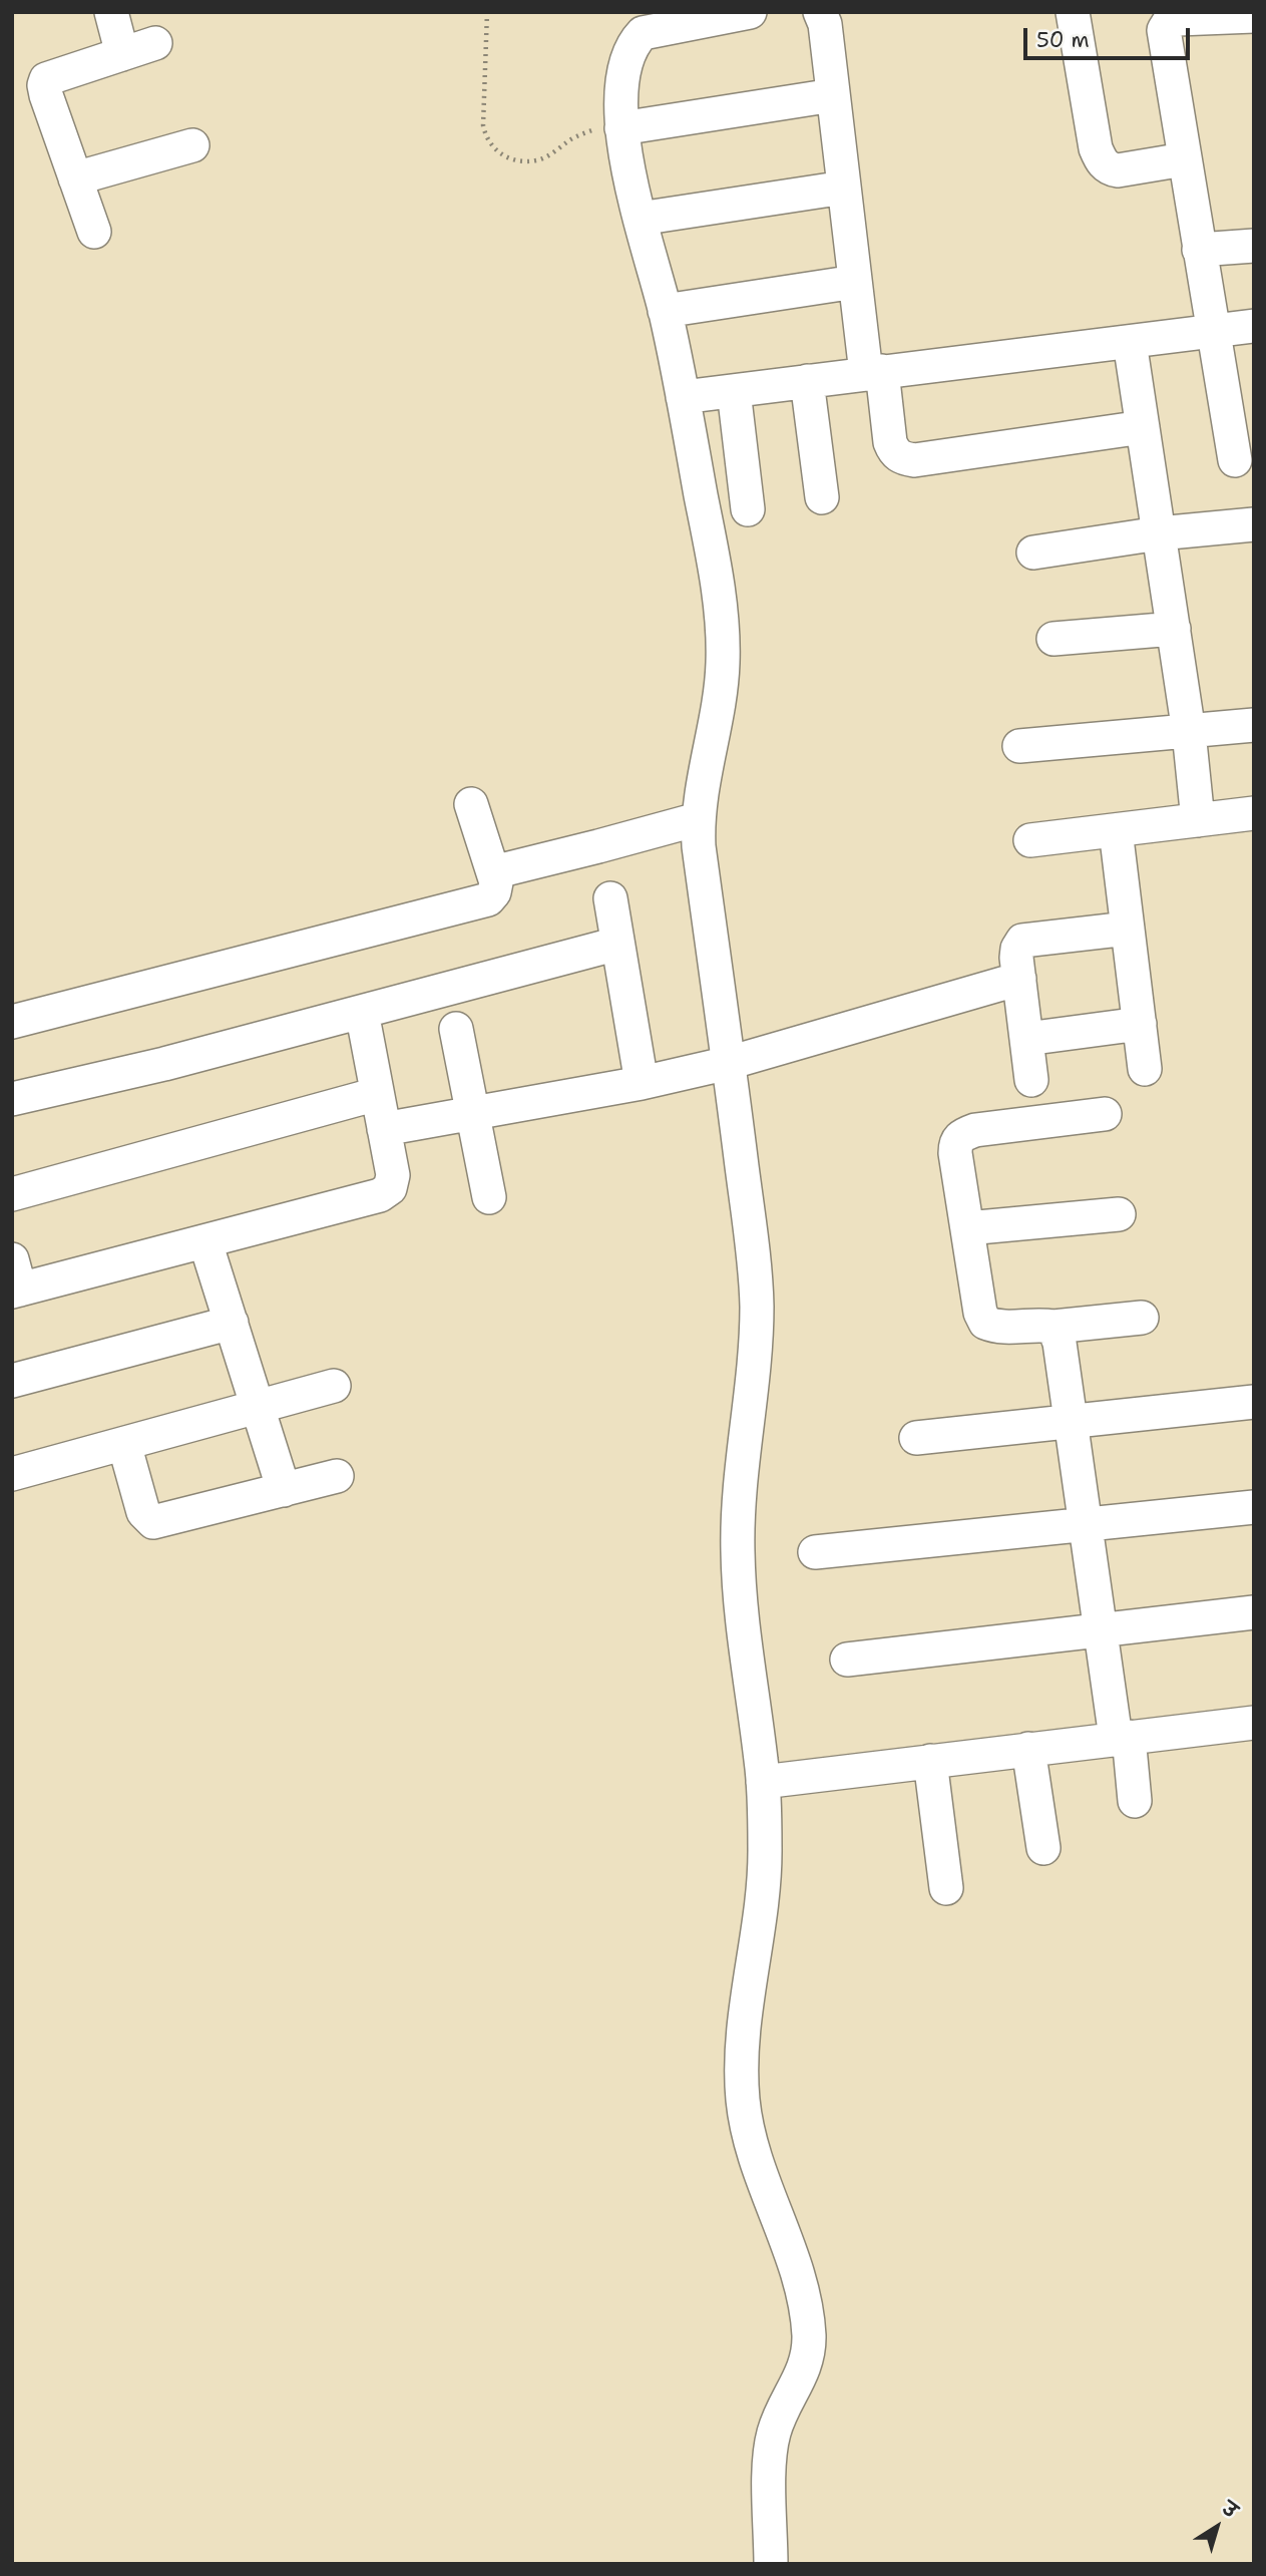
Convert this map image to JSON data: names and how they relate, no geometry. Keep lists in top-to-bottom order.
{
  "scale_bar": "50 m",
  "north": "top right"
}
